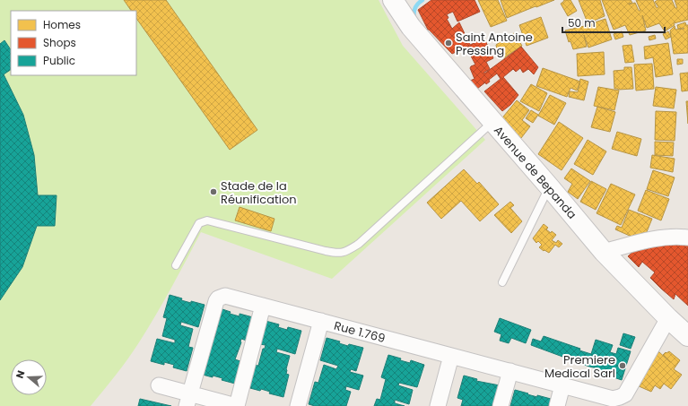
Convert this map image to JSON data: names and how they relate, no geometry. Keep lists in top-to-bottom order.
{
  "streets": {
    "main road": ["Avenue de Bepanda"],
    "street": ["Rue 1.769"]
  },
  "places": ["Saint Antoine Pressing", "Stade de la Réunification", "Premiere Medical Sarl"],
  "legend": ["Homes", "Shops", "Public"],
  "scale_bar": "50 m",
  "north": "left"
}
